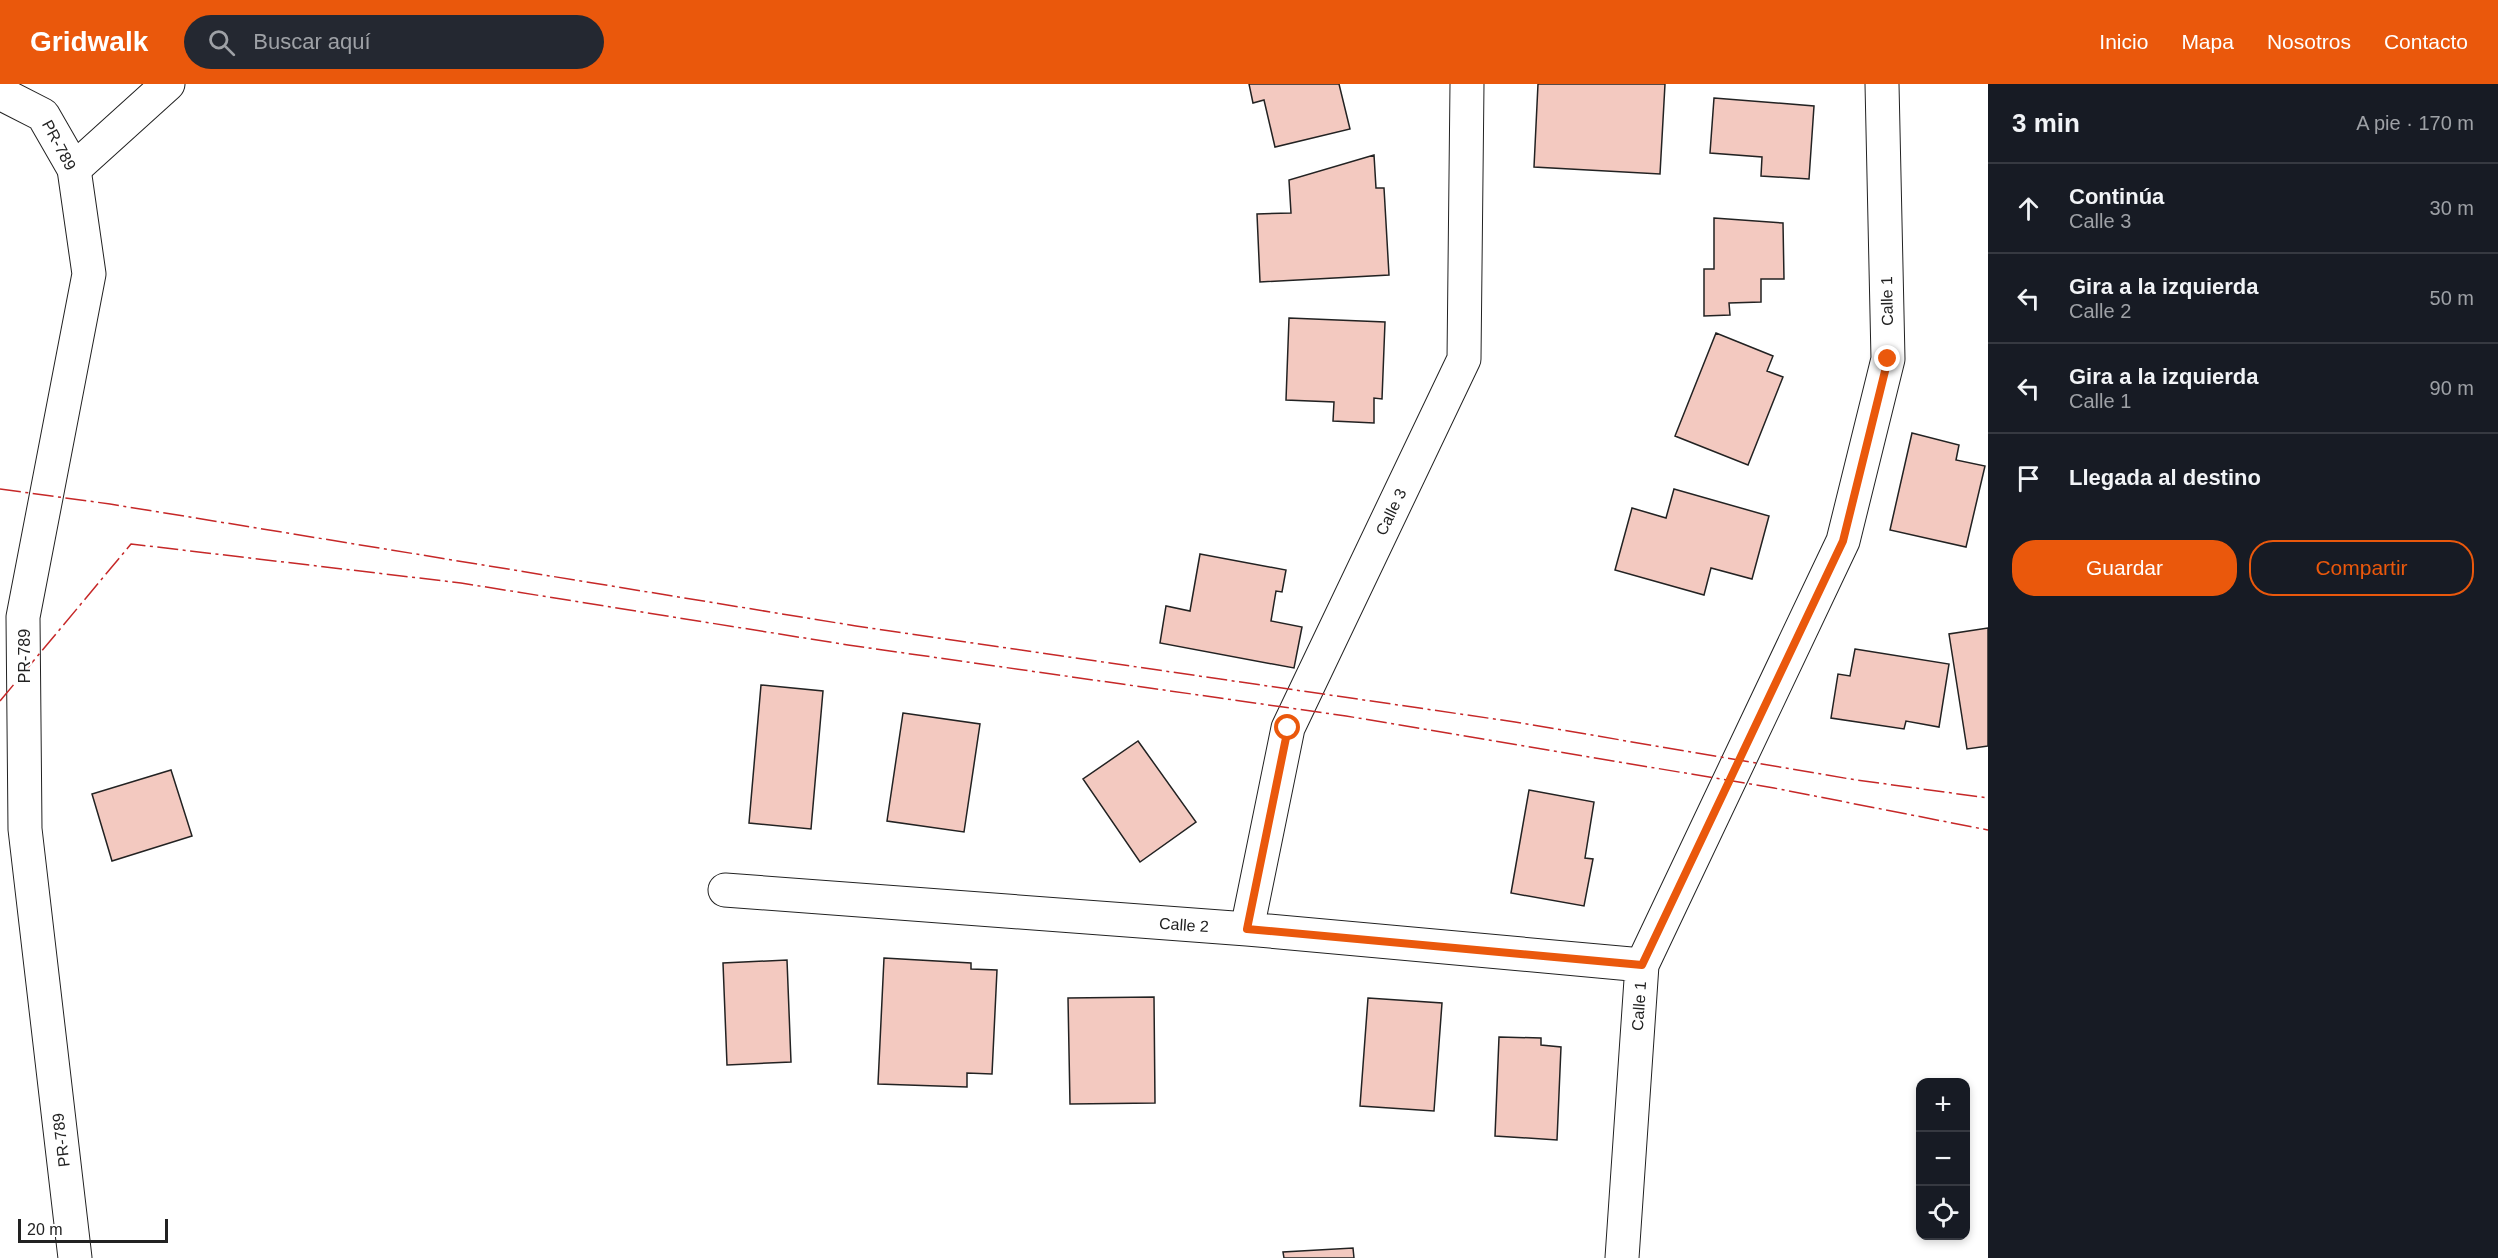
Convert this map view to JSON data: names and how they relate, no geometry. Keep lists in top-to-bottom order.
{
  "streets": {
    "street": [
      "PR-789",
      "Calle 1",
      "Calle 3",
      "Calle 2"
    ]
  },
  "crossings": [
    ["Calle 1", "Calle 2"],
    ["Calle 3", "Calle 2"]
  ],
  "scale_bar": "20 m",
  "page": {
    "header": "Gridwalk",
    "search": "Buscar aquí",
    "nav": [
      "Inicio",
      "Mapa",
      "Nosotros",
      "Contacto"
    ],
    "heading": ["3 min", "A pie · 170 m"],
    "list": [
      ["Continúa", "Calle 3", "30 m"],
      ["Gira a la izquierda", "Calle 2", "50 m"],
      ["Gira a la izquierda", "Calle 1", "90 m"],
      "Llegada al destino"
    ],
    "buttons": ["Guardar", "Compartir"],
    "map_buttons": ["+", "−"],
    "scale": "20 m"
  }
}
